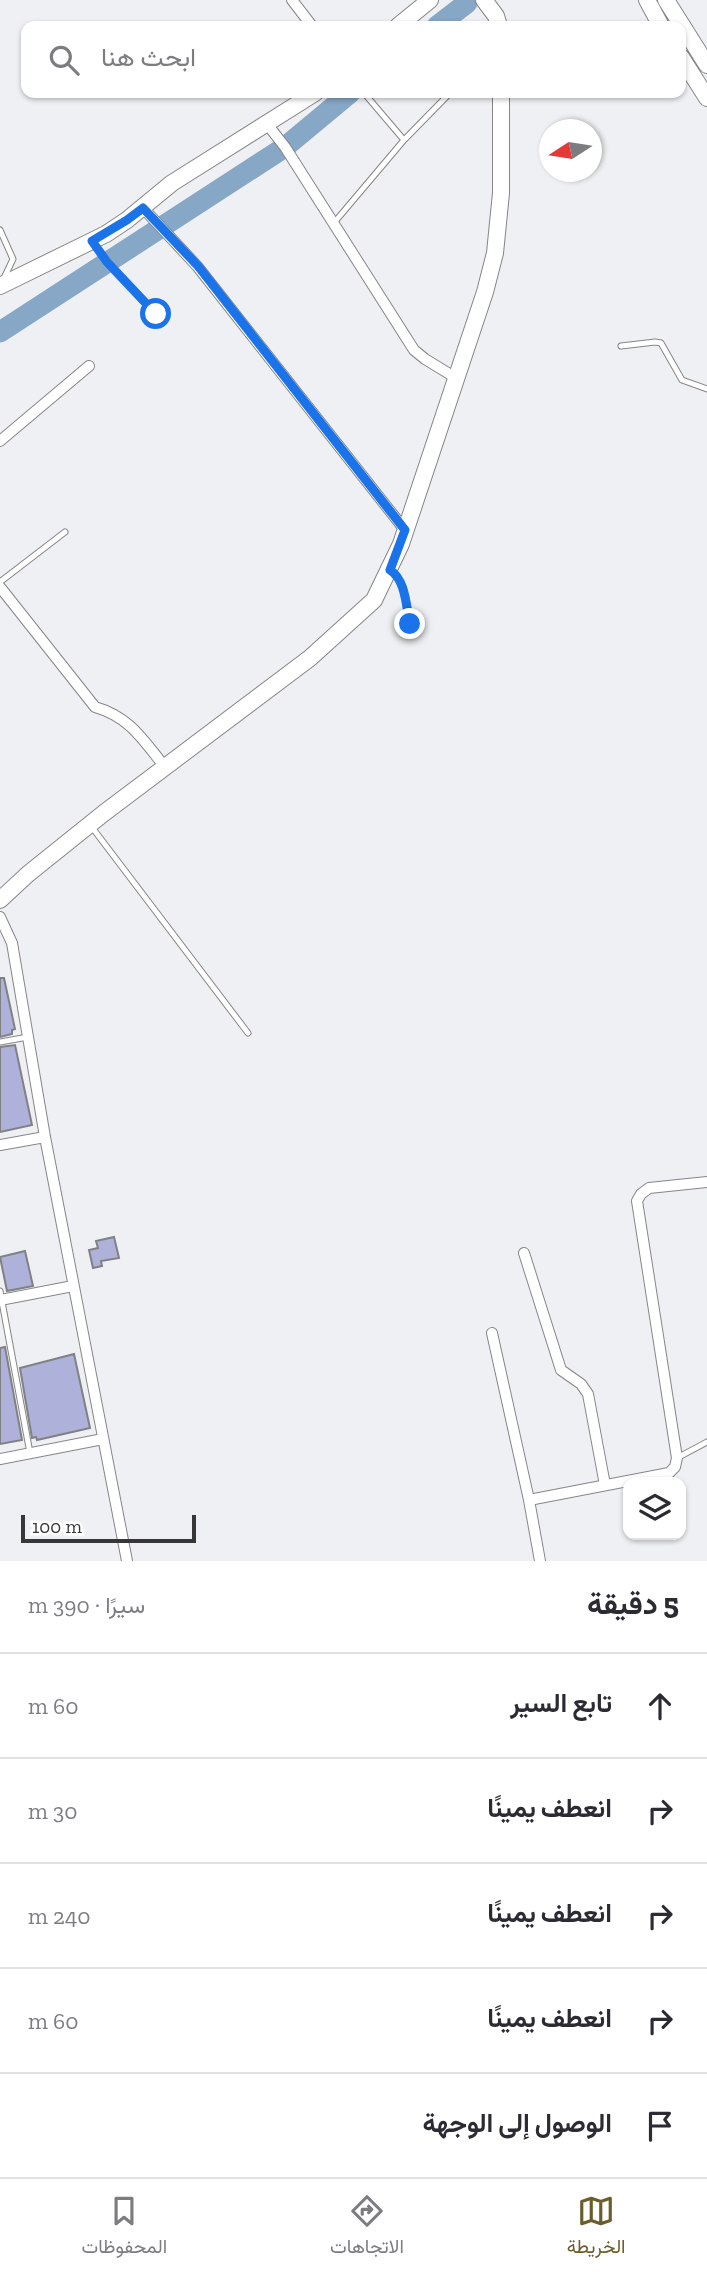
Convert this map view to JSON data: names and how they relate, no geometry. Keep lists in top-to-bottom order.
{
  "scale_bar": "100 m",
  "north": "left",
  "page": {
    "search": "ابحث هنا",
    "scale": "100 m",
    "heading": ["5 دقيقة", "سيرًا · 390 m"],
    "list": [
      ["تابع السير", "60 m"],
      ["انعطف يمينًا", "30 m"],
      ["انعطف يمينًا", "240 m"],
      ["انعطف يمينًا", "60 m"],
      "الوصول إلى الوجهة"
    ],
    "nav": ["الخريطة", "الاتجاهات", "المحفوظات"]
  }
}
